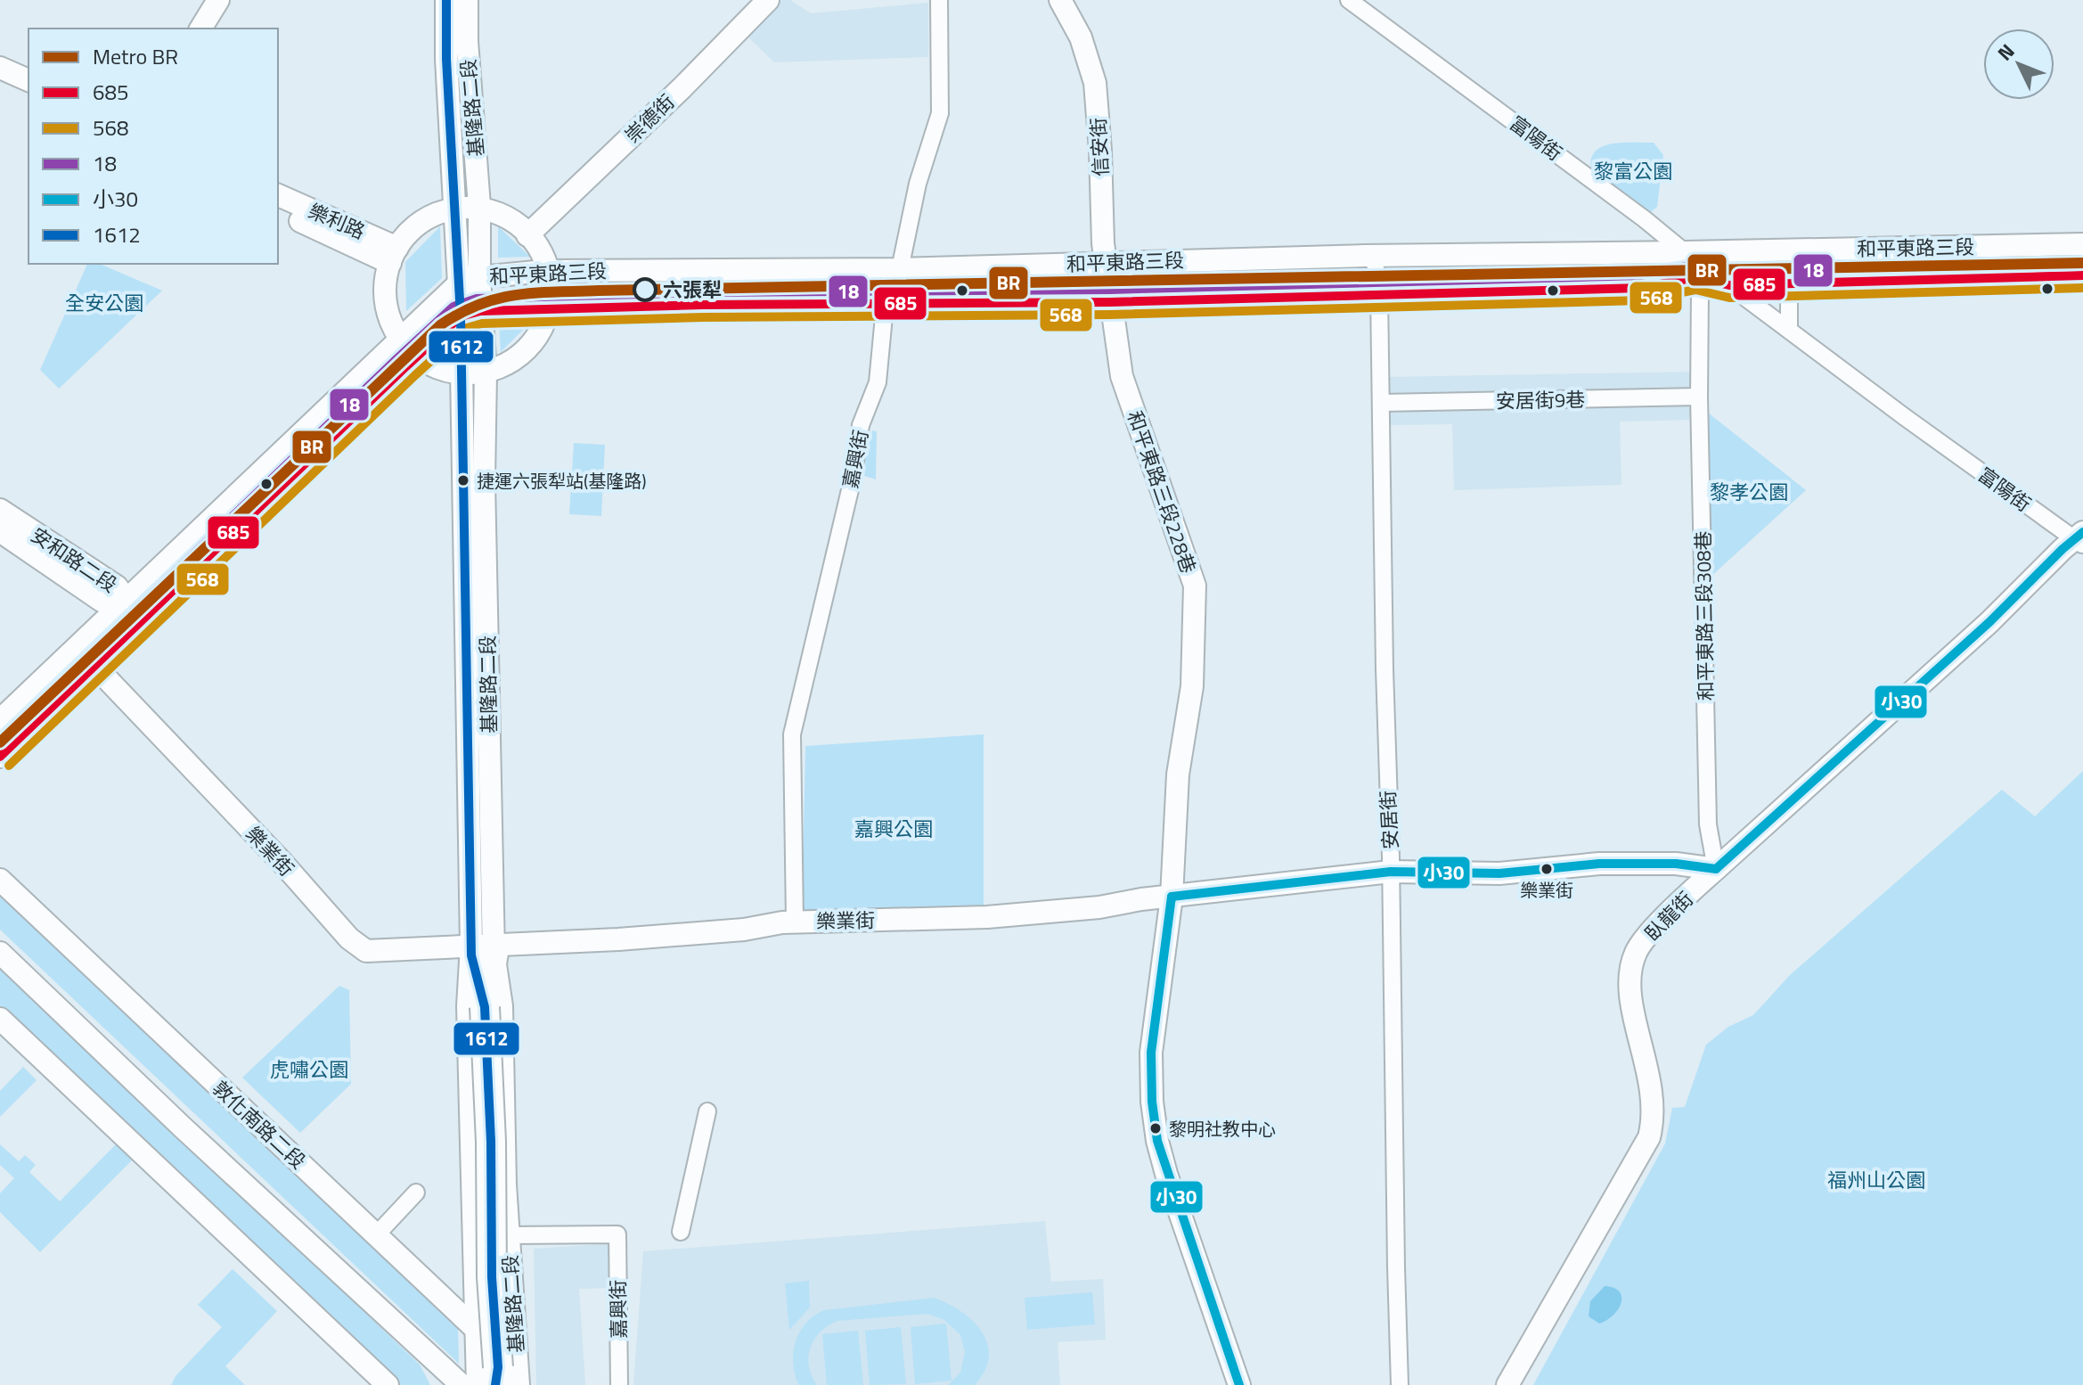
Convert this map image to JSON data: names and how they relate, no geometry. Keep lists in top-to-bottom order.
{
  "streets": {
    "main road": [
      "基隆路二段",
      "崇德街",
      "信安街",
      "樂利路",
      "和平東路三段",
      "和平東路三段228巷",
      "安和路二段",
      "樂業街",
      "臥龍街",
      "敦化南路二段"
    ],
    "street": [
      "富陽街",
      "安居街9巷",
      "嘉興街",
      "和平東路三段308巷",
      "安居街"
    ]
  },
  "crossings": [
    ["基隆路二段", "和平東路三段"],
    ["基隆路二段", "嘉興街"],
    ["基隆路二段", "樂業街"],
    ["基隆路二段", "敦化南路二段"],
    ["富陽街", "和平東路三段"],
    ["富陽街", "和平東路三段308巷"],
    ["富陽街", "臥龍街"],
    ["信安街", "和平東路三段"],
    ["信安街", "和平東路三段228巷"],
    ["和平東路三段", "嘉興街"],
    ["和平東路三段", "和平東路三段228巷"],
    ["和平東路三段", "安和路二段"],
    ["和平東路三段", "和平東路三段308巷"],
    ["和平東路三段", "安居街"],
    ["安居街9巷", "和平東路三段308巷"],
    ["安居街9巷", "安居街"],
    ["嘉興街", "樂業街"],
    ["和平東路三段228巷", "樂業街"],
    ["和平東路三段308巷", "樂業街"],
    ["和平東路三段308巷", "臥龍街"],
    ["安居街", "樂業街"],
    ["樂業街", "臥龍街"]
  ],
  "parks": [
    "黎富公園",
    "全安公園",
    "黎孝公園",
    "嘉興公園",
    "虎嘯公園",
    "福州山公園"
  ],
  "places": [
    "六張犁",
    "捷運六張犁站(基隆路)",
    "樂業街",
    "黎明社教中心"
  ],
  "lines": [
    "transit line 1612",
    "metro line BR",
    "transit line 18",
    "transit line 685",
    "transit line 568",
    "transit line 小30"
  ],
  "legend": [
    "Metro BR",
    "685",
    "568",
    "18",
    "小30",
    "1612"
  ],
  "north": "top left"
}
